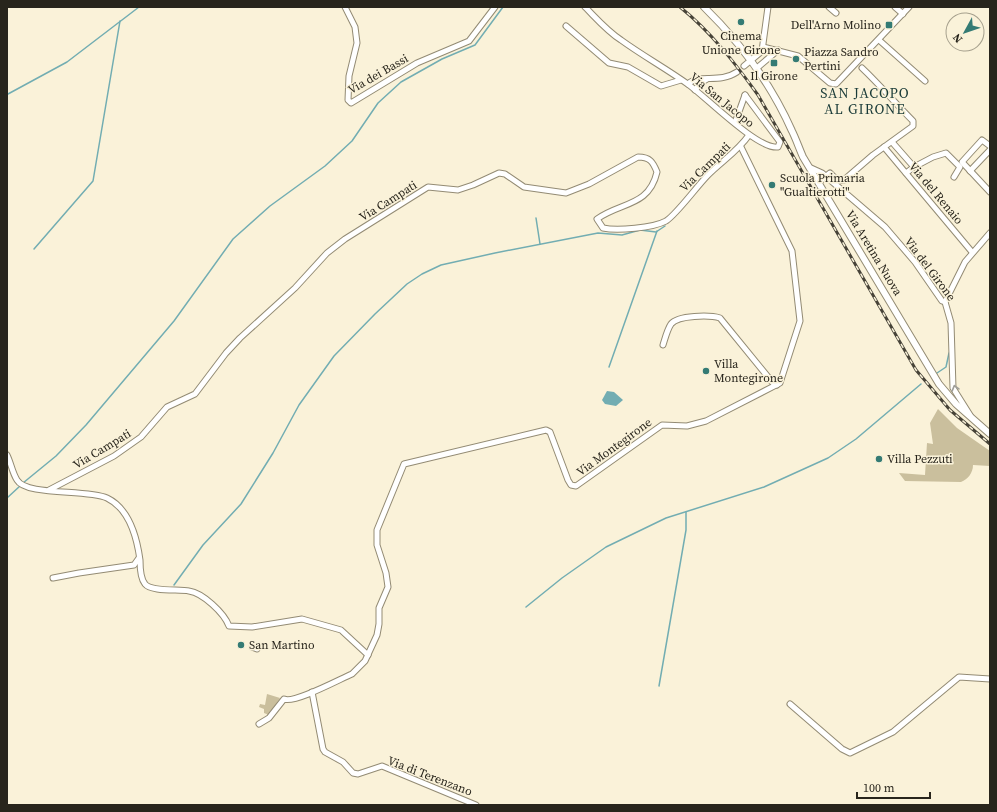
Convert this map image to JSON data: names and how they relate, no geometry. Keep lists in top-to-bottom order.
{
  "streets": {
    "main road": ["Via Aretina Nuova"],
    "street": [
      "Via dei Bassi",
      "Via San Jacopo",
      "Via Campati",
      "Via del Renaio",
      "Via del Girone",
      "Via Montegirone",
      "Via di Terenzano"
    ]
  },
  "crossings": [
    ["Via San Jacopo", "Via Campati"],
    ["Via Aretina Nuova", "Via del Girone"]
  ],
  "one_way": ["Via del Girone"],
  "districts": ["SAN JACOPO AL GIRONE"],
  "places": {
    "other": [
      "Cinema Unione Girone",
      "Piazza Sandro Pertini",
      "Scuola Primaria \"Gualtierotti\"",
      "Villa Montegirone",
      "Villa Pezzuti",
      "San Martino"
    ],
    "transit": ["Dell'Arno Molino", "Il Girone"]
  },
  "scale_bar": "100 m",
  "north": "bottom left"
}
